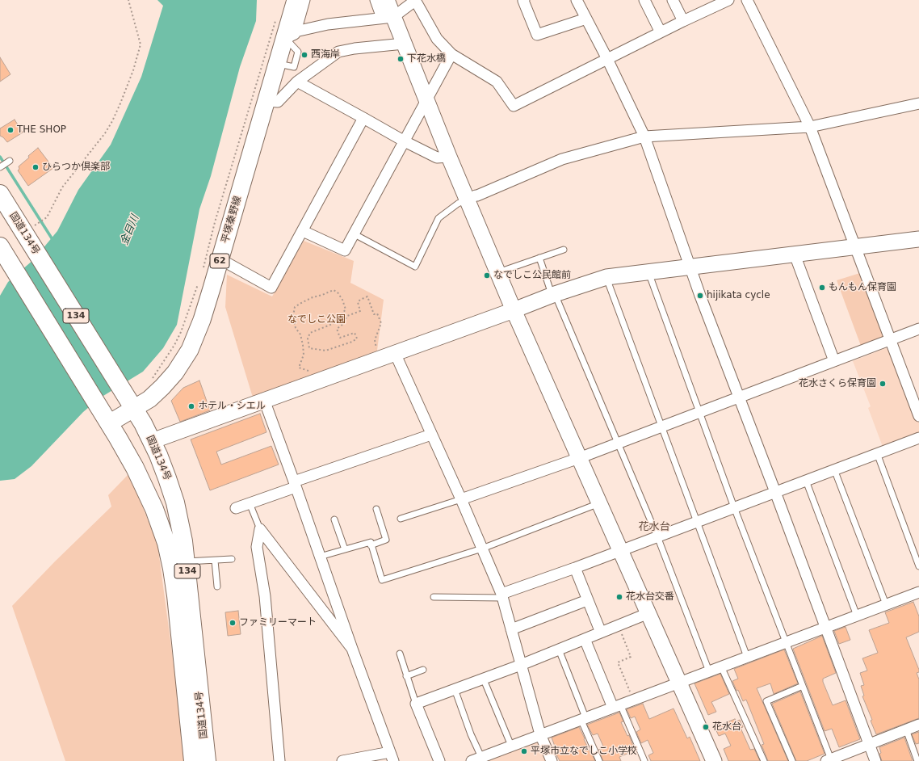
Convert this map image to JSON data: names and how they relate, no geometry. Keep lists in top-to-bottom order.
{
  "streets": {
    "highway": ["国道134号", "134"],
    "main road": ["平塚秦野線", "62"]
  },
  "crossings": [
    ["平塚秦野線", "国道134号"]
  ],
  "districts": ["花水台"],
  "water": ["金目川"],
  "parks": ["なでしこ公園"],
  "places": [
    "西海岸",
    "下花水橋",
    "THE SHOP",
    "ひらつか倶楽部",
    "なでしこ公民館前",
    "もんもん保育園",
    "hijikata cycle",
    "花水さくら保育園",
    "ホテル・シエル",
    "花水台交番",
    "ファミリーマート",
    "花水台",
    "平塚市立なでしこ小学校"
  ]
}
